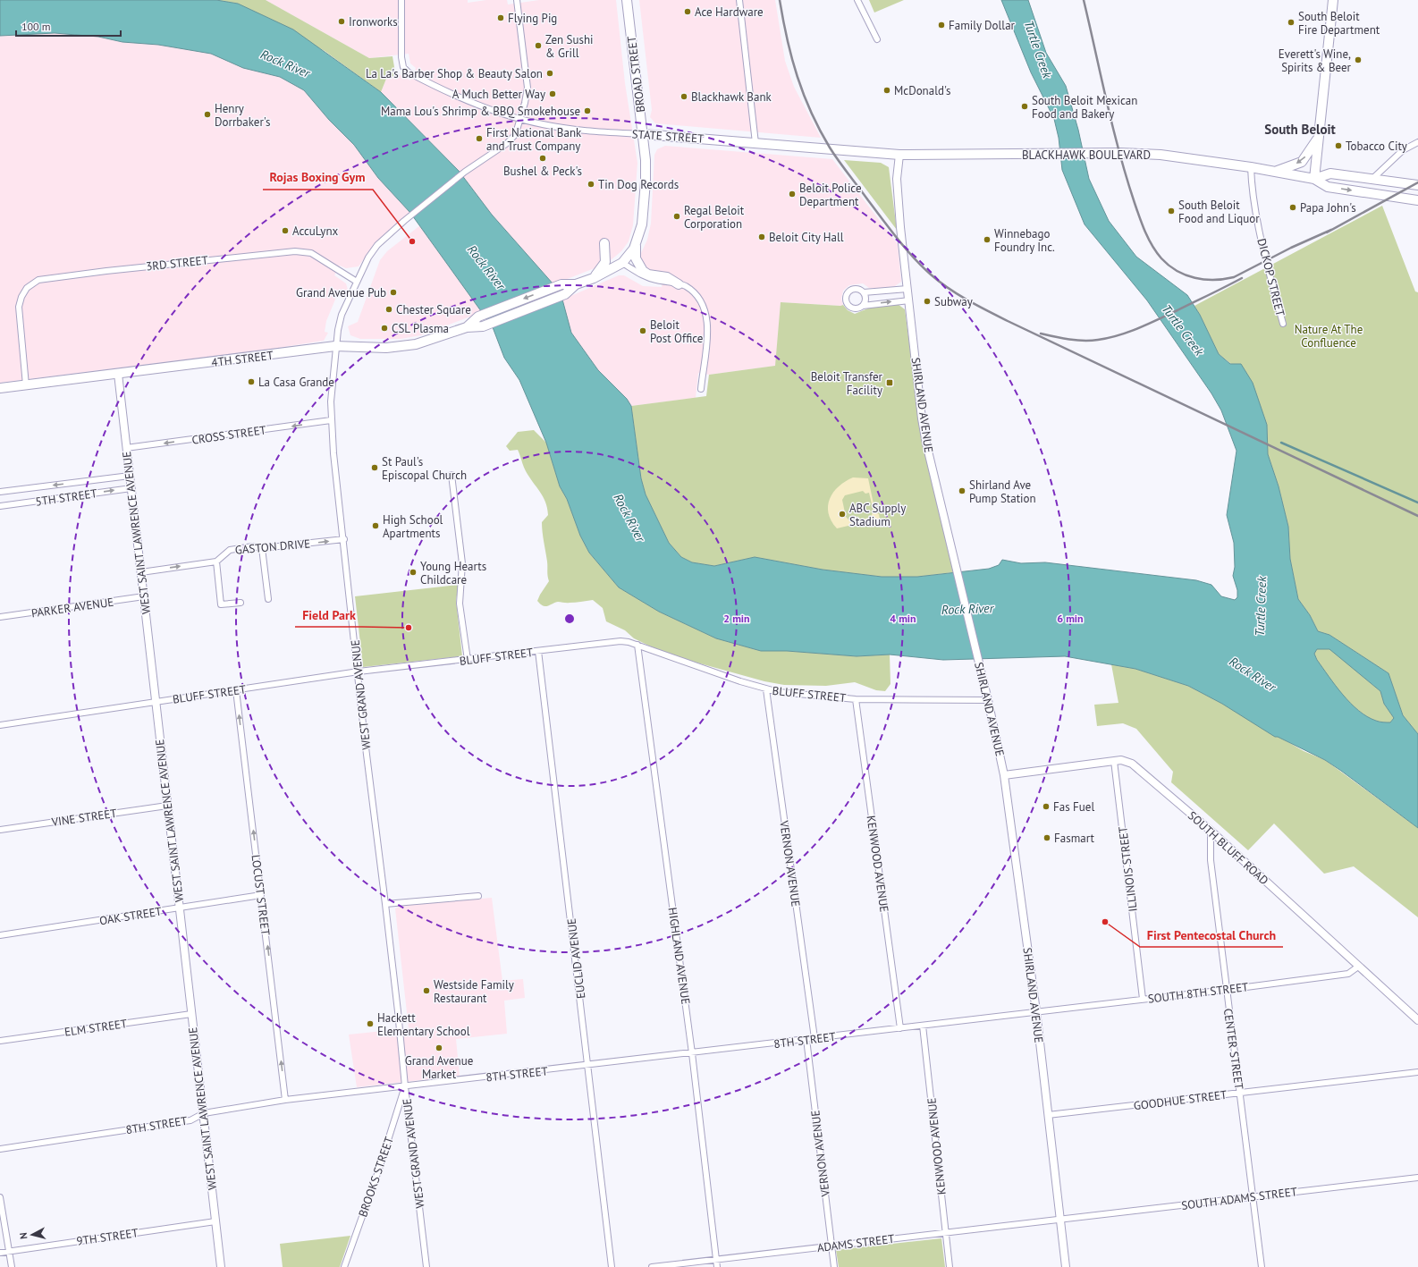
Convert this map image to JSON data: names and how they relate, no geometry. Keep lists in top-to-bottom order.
{
  "streets": {
    "main road": [
      "BROAD STREET",
      "STATE STREET",
      "BLACKHAWK BOULEVARD",
      "4TH STREET"
    ],
    "street": [
      "3RD STREET",
      "DICKOP STREET",
      "SHIRLAND AVENUE",
      "CROSS STREET",
      "5TH STREET",
      "WEST SAINT LAWRENCE AVENUE",
      "GASTON DRIVE",
      "PARKER AVENUE",
      "BLUFF STREET",
      "WEST GRAND AVENUE",
      "VINE STREET",
      "SOUTH BLUFF ROAD",
      "VERNON AVENUE",
      "KENWOOD AVENUE",
      "ILLINOIS STREET",
      "LOCUST STREET",
      "OAK STREET",
      "HIGHLAND AVENUE",
      "EUCLID AVENUE",
      "SOUTH 8TH STREET",
      "ELM STREET",
      "8TH STREET",
      "CENTER STREET",
      "GOODHUE STREET",
      "BROOKS STREET",
      "SOUTH ADAMS STREET",
      "9TH STREET",
      "ADAMS STREET"
    ]
  },
  "crossings": [
    ["BROAD STREET", "STATE STREET"],
    ["BROAD STREET", "4TH STREET"],
    ["STATE STREET", "BLACKHAWK BOULEVARD"],
    ["STATE STREET", "SHIRLAND AVENUE"],
    ["STATE STREET", "WEST GRAND AVENUE"],
    ["BLACKHAWK BOULEVARD", "DICKOP STREET"],
    ["3RD STREET", "4TH STREET"],
    ["3RD STREET", "WEST GRAND AVENUE"],
    ["4TH STREET", "WEST SAINT LAWRENCE AVENUE"],
    ["4TH STREET", "WEST GRAND AVENUE"],
    ["SHIRLAND AVENUE", "BLUFF STREET"],
    ["SHIRLAND AVENUE", "SOUTH BLUFF ROAD"],
    ["SHIRLAND AVENUE", "SOUTH 8TH STREET"],
    ["SHIRLAND AVENUE", "8TH STREET"],
    ["SHIRLAND AVENUE", "GOODHUE STREET"],
    ["SHIRLAND AVENUE", "SOUTH ADAMS STREET"],
    ["SHIRLAND AVENUE", "ADAMS STREET"],
    ["CROSS STREET", "WEST SAINT LAWRENCE AVENUE"],
    ["CROSS STREET", "WEST GRAND AVENUE"],
    ["5TH STREET", "WEST SAINT LAWRENCE AVENUE"],
    ["WEST SAINT LAWRENCE AVENUE", "GASTON DRIVE"],
    ["WEST SAINT LAWRENCE AVENUE", "PARKER AVENUE"],
    ["WEST SAINT LAWRENCE AVENUE", "BLUFF STREET"],
    ["WEST SAINT LAWRENCE AVENUE", "VINE STREET"],
    ["WEST SAINT LAWRENCE AVENUE", "OAK STREET"],
    ["WEST SAINT LAWRENCE AVENUE", "ELM STREET"],
    ["WEST SAINT LAWRENCE AVENUE", "8TH STREET"],
    ["WEST SAINT LAWRENCE AVENUE", "9TH STREET"],
    ["GASTON DRIVE", "WEST GRAND AVENUE"],
    ["BLUFF STREET", "WEST GRAND AVENUE"],
    ["BLUFF STREET", "VERNON AVENUE"],
    ["BLUFF STREET", "KENWOOD AVENUE"],
    ["BLUFF STREET", "LOCUST STREET"],
    ["BLUFF STREET", "HIGHLAND AVENUE"],
    ["BLUFF STREET", "EUCLID AVENUE"],
    ["WEST GRAND AVENUE", "8TH STREET"],
    ["WEST GRAND AVENUE", "BROOKS STREET"],
    ["SOUTH BLUFF ROAD", "ILLINOIS STREET"],
    ["SOUTH BLUFF ROAD", "SOUTH 8TH STREET"],
    ["SOUTH BLUFF ROAD", "CENTER STREET"],
    ["VERNON AVENUE", "8TH STREET"],
    ["VERNON AVENUE", "ADAMS STREET"],
    ["KENWOOD AVENUE", "8TH STREET"],
    ["KENWOOD AVENUE", "ADAMS STREET"],
    ["ILLINOIS STREET", "SOUTH 8TH STREET"],
    ["LOCUST STREET", "OAK STREET"],
    ["LOCUST STREET", "8TH STREET"],
    ["HIGHLAND AVENUE", "8TH STREET"],
    ["HIGHLAND AVENUE", "ADAMS STREET"],
    ["EUCLID AVENUE", "8TH STREET"],
    ["SOUTH 8TH STREET", "8TH STREET"],
    ["SOUTH 8TH STREET", "CENTER STREET"],
    ["8TH STREET", "BROOKS STREET"],
    ["CENTER STREET", "GOODHUE STREET"],
    ["CENTER STREET", "SOUTH ADAMS STREET"],
    ["SOUTH ADAMS STREET", "ADAMS STREET"]
  ],
  "one_way": ["CROSS STREET", "GASTON DRIVE", "LOCUST STREET"],
  "districts": ["South Beloit"],
  "water": ["Turtle Creek", "Rock River"],
  "parks": ["Nature At The Confluence"],
  "places": {
    "other": [
      "Ace Hardware",
      "Flying Pig",
      "Ironworks",
      "South Beloit Fire Department",
      "Family Dollar",
      "Zen Sushi & Grill",
      "Everett's Wine, Spirits & Beer",
      "La La's Barber Shop & Beauty Salon",
      "McDonald's",
      "A Much Better Way",
      "Blackhawk Bank",
      "South Beloit Mexican Food and Bakery",
      "Mama Lou's Shrimp & BBQ Smokehouse",
      "Henry Dorrbaker's",
      "First National Bank and Trust Company",
      "Tobacco City",
      "Bushel & Peck's",
      "Tin Dog Records",
      "Beloit Police Department",
      "Papa John's",
      "South Beloit Food and Liquor",
      "Regal Beloit Corporation",
      "AccuLynx",
      "Beloit City Hall",
      "Winnebago Foundry Inc.",
      "Rojas Boxing Gym",
      "Grand Avenue Pub",
      "Subway",
      "Chester Square",
      "CSL Plasma",
      "Beloit Post Office",
      "La Casa Grande",
      "St Paul's Episcopal Church",
      "Shirland Ave Pump Station",
      "ABC Supply Stadium",
      "High School Apartments",
      "Young Hearts Childcare",
      "Field Park",
      "Fas Fuel",
      "Fasmart",
      "First Pentecostal Church",
      "Westside Family Restaurant",
      "Hackett Elementary School",
      "Grand Avenue Market"
    ],
    "transit": ["Beloit Transfer Facility"]
  },
  "scale_bar": "100 m",
  "north": "left",
  "rings": ["2 min", "4 min", "6 min"]
}
